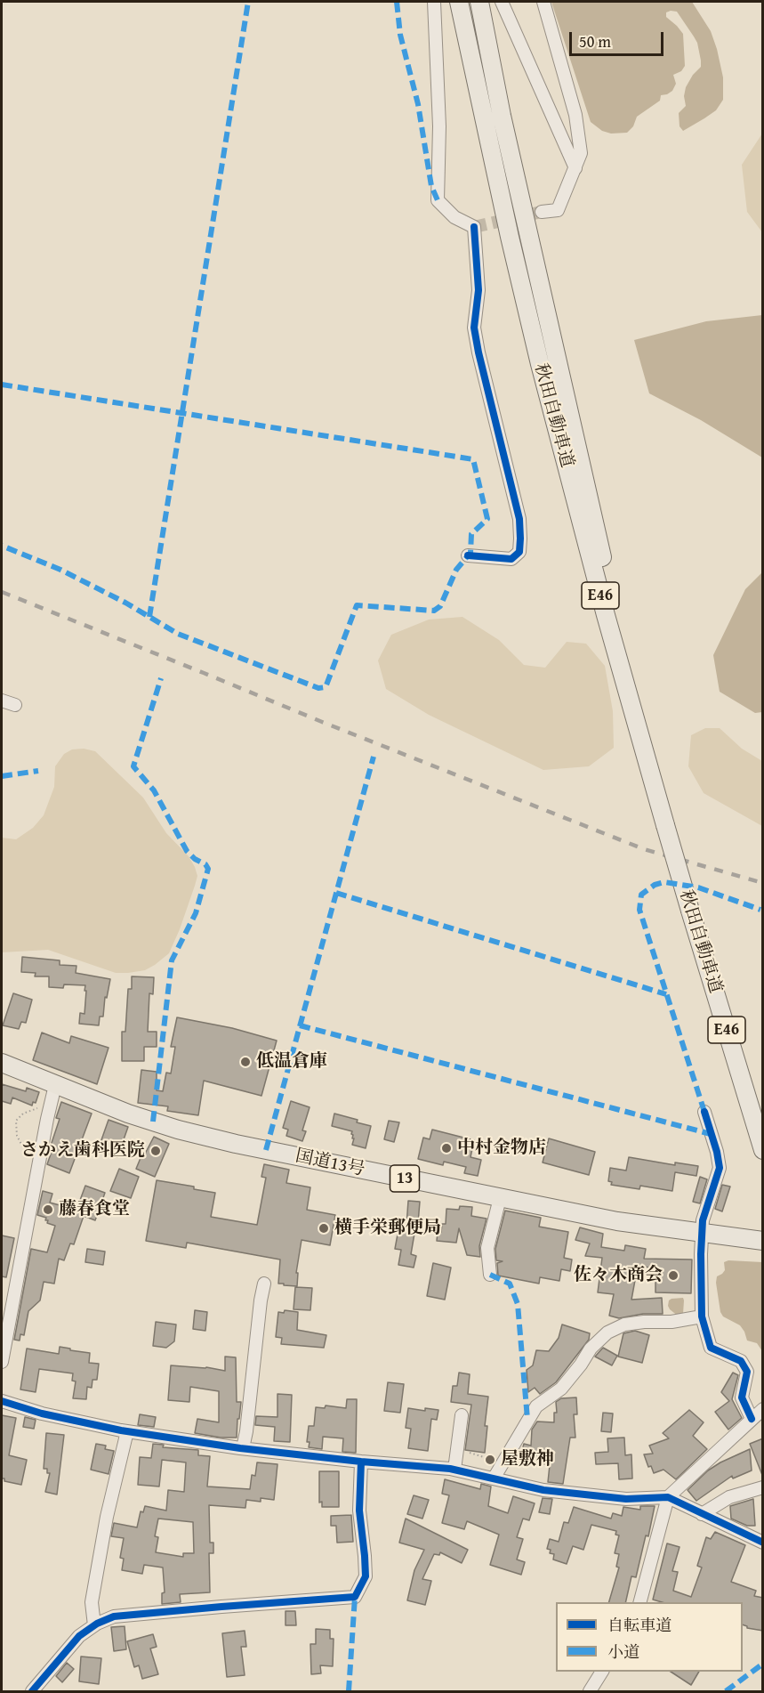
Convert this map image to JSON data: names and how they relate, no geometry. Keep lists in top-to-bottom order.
{
  "streets": {
    "highway": [
      "秋田自動車道",
      "E46",
      "国道13号",
      "13"
    ]
  },
  "places": [
    "低温倉庫",
    "中村金物店",
    "さかえ歯科医院",
    "藤春食堂",
    "横手栄郵便局",
    "佐々木商会",
    "屋敷神"
  ],
  "legend": ["自転車道", "小道"],
  "scale_bar": "50 m"
}
